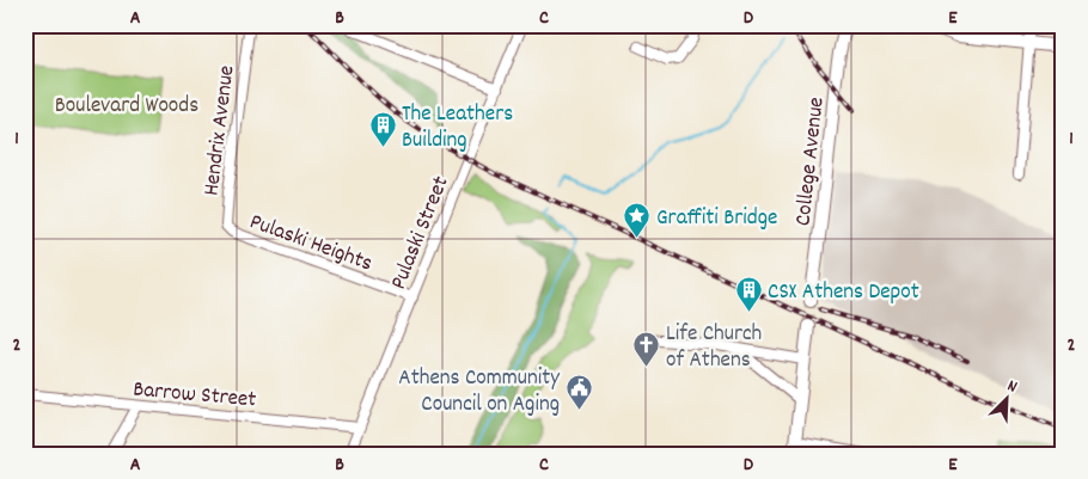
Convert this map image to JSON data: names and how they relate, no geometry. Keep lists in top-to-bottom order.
{
  "streets": {
    "street": [
      "Hendrix Avenue",
      "College Avenue",
      "Pulaski Street",
      "Pulaski Heights",
      "Barrow Street"
    ]
  },
  "crossings": [
    ["Hendrix Avenue", "Pulaski Heights"],
    ["Pulaski Street", "Pulaski Heights"],
    ["Pulaski Street", "Barrow Street"]
  ],
  "parks": ["Boulevard Woods"],
  "places": {
    "building": ["The Leathers Building", "CSX Athens Depot"],
    "place": ["Graffiti Bridge"],
    "church": ["Life Church of Athens"],
    "public building": ["Athens Community Council on Aging"]
  },
  "north": "top right",
  "grid": {
    "columns": [
      "A",
      "B",
      "C",
      "D",
      "E"
    ],
    "rows": ["1", "2"]
  }
}
